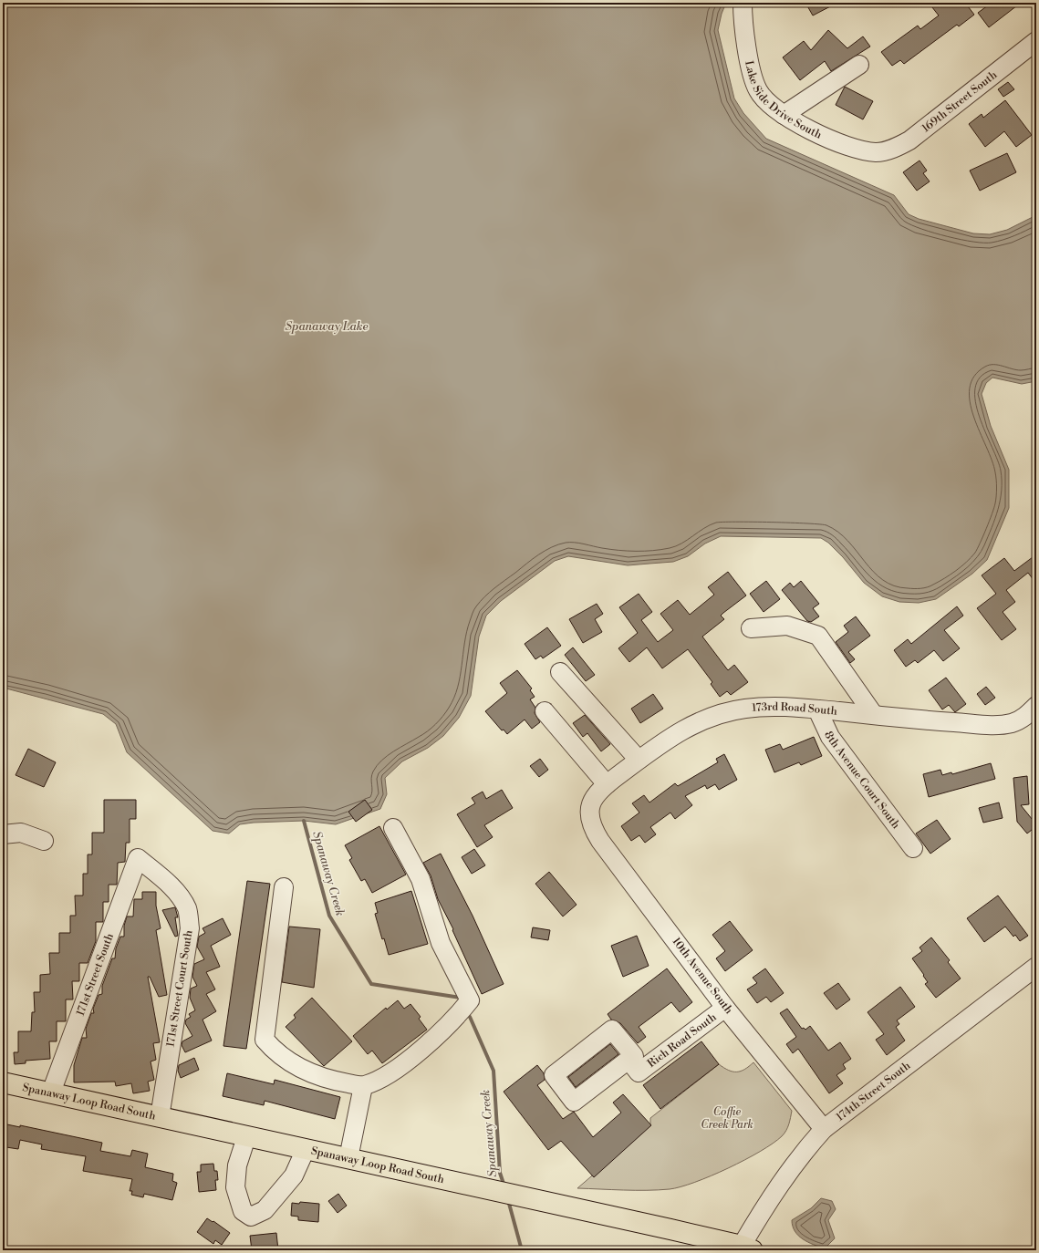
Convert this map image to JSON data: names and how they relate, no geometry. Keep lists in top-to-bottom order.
{
  "streets": {
    "main road": ["Spanaway Loop Road South"],
    "street": [
      "Lake Side Drive South",
      "169th Street South",
      "173rd Road South",
      "8th Avenue Court South",
      "171st Street South",
      "10th Avenue South",
      "171st Street Court South",
      "Rich Road South",
      "174th Street South"
    ]
  },
  "crossings": [
    ["Lake Side Drive South", "169th Street South"],
    ["173rd Road South", "8th Avenue Court South"],
    ["173rd Road South", "10th Avenue South"],
    ["171st Street South", "171st Street Court South"],
    ["171st Street South", "Spanaway Loop Road South"],
    ["10th Avenue South", "Rich Road South"],
    ["10th Avenue South", "174th Street South"],
    ["171st Street Court South", "Spanaway Loop Road South"],
    ["174th Street South", "Spanaway Loop Road South"]
  ],
  "water": ["Spanaway Lake", "Spanaway Creek"],
  "parks": ["Coffie Creek Park"]
}
